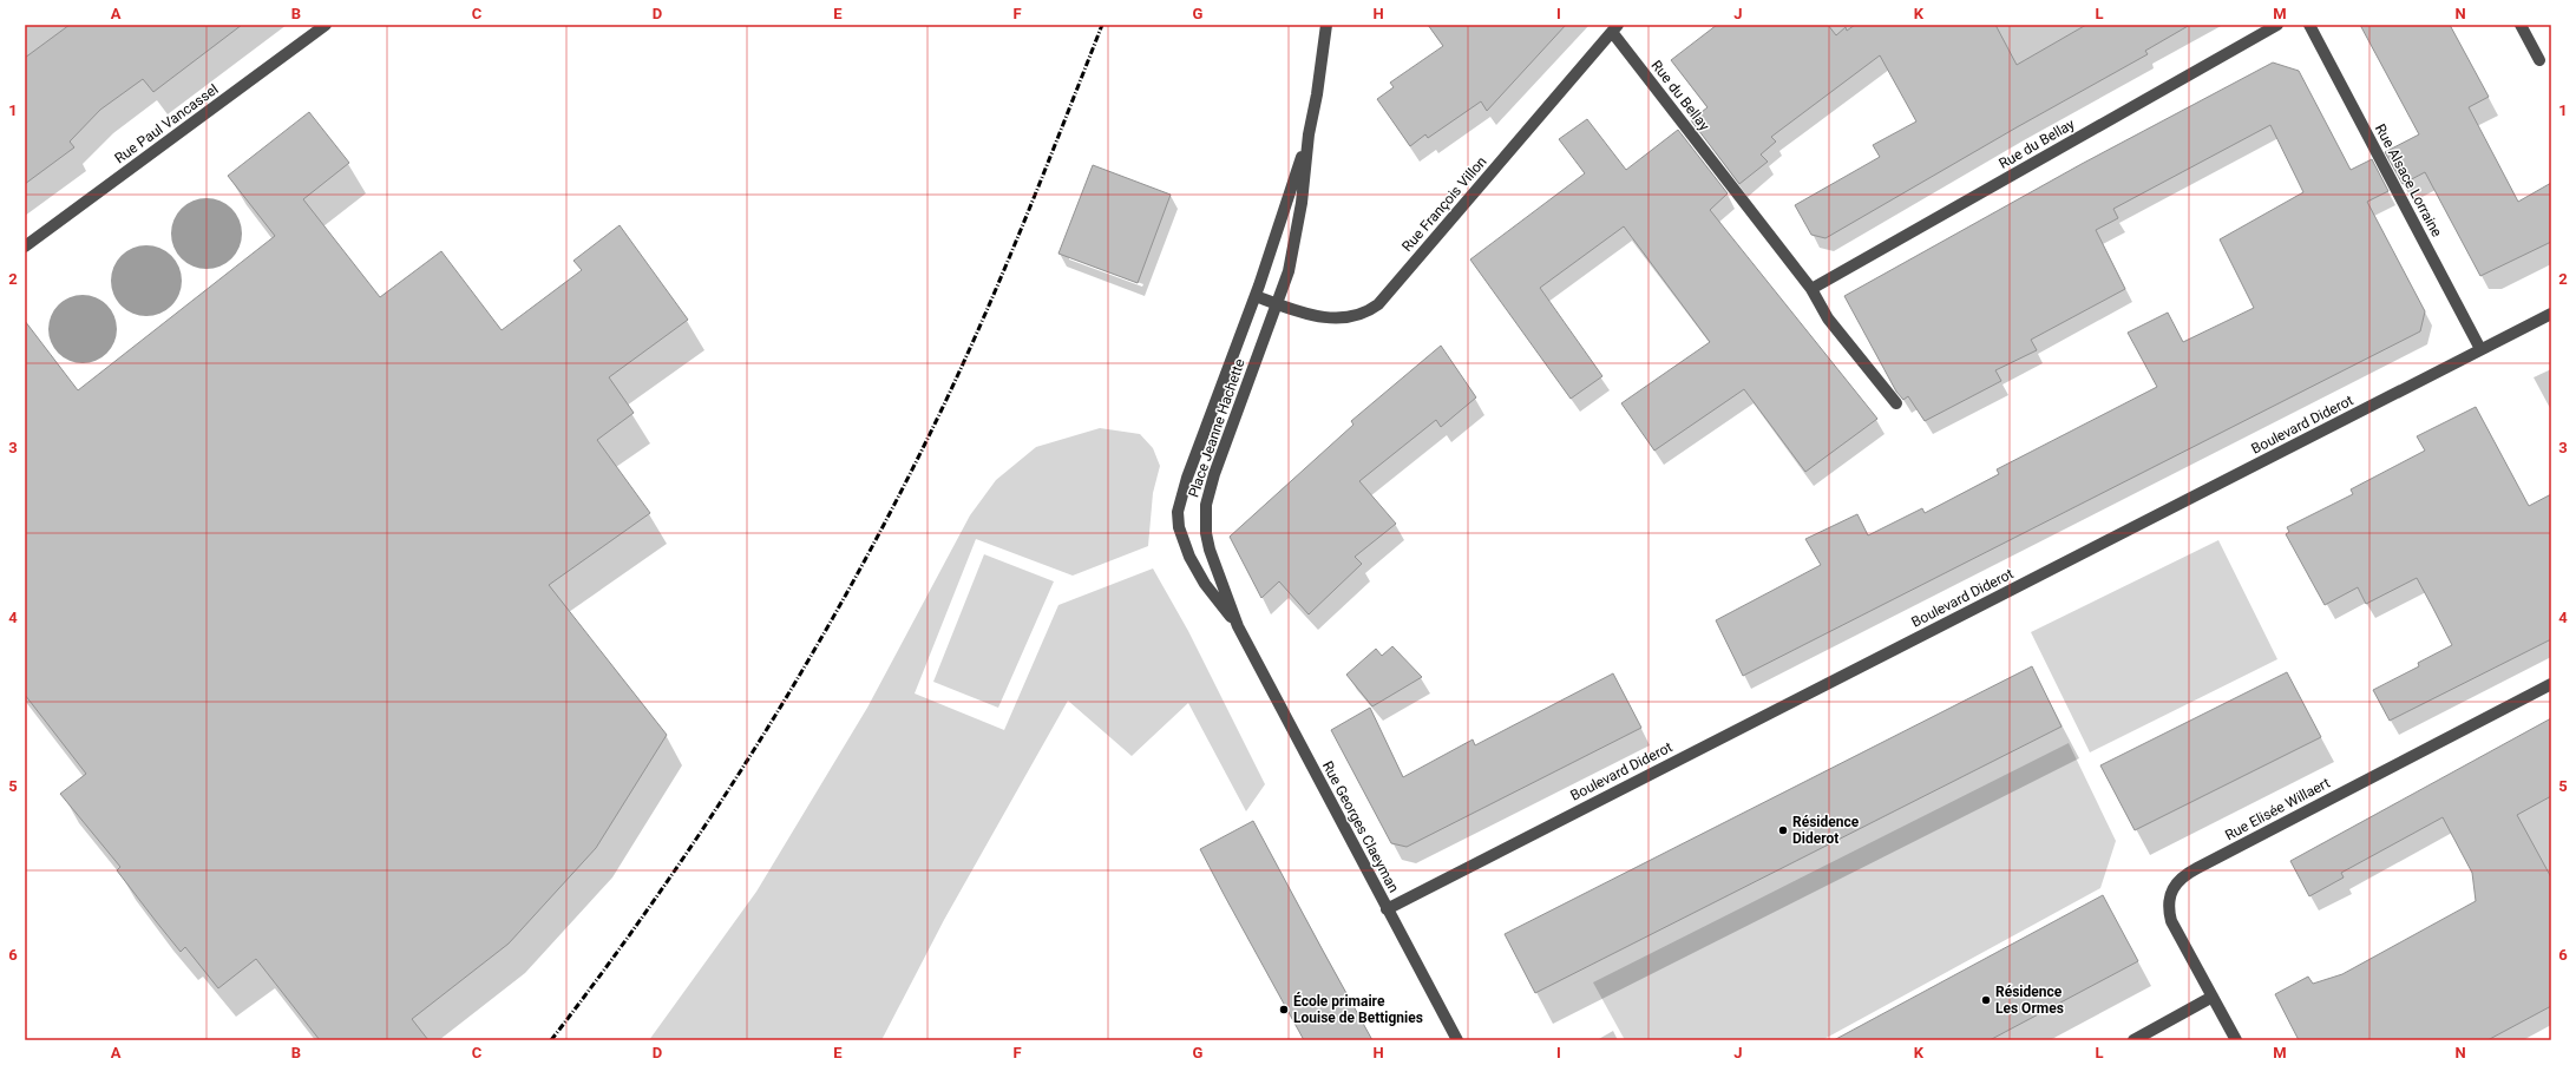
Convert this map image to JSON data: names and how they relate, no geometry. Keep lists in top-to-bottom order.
{
  "streets": {
    "street": [
      "Rue du Bellay",
      "Rue Paul Vancassel",
      "Rue Alsace Lorraine",
      "Rue François Villon",
      "Boulevard Diderot",
      "Place Jeanne Hachette",
      "Rue Elisée Willaert",
      "Rue Georges Claeyman"
    ]
  },
  "crossings": [
    ["Rue du Bellay", "Rue François Villon"],
    ["Rue Alsace Lorraine", "Boulevard Diderot"],
    ["Rue François Villon", "Place Jeanne Hachette"],
    ["Boulevard Diderot", "Rue Georges Claeyman"],
    ["Place Jeanne Hachette", "Rue Georges Claeyman"]
  ],
  "places": ["Résidence Diderot", "Résidence Les Ormes", "École primaire Louise de Bettignies"],
  "grid": {
    "columns": [
      "A",
      "B",
      "C",
      "D",
      "E",
      "F",
      "G",
      "H",
      "I",
      "J",
      "K",
      "L",
      "M",
      "N"
    ],
    "rows": [
      "1",
      "2",
      "3",
      "4",
      "5",
      "6"
    ]
  }
}
